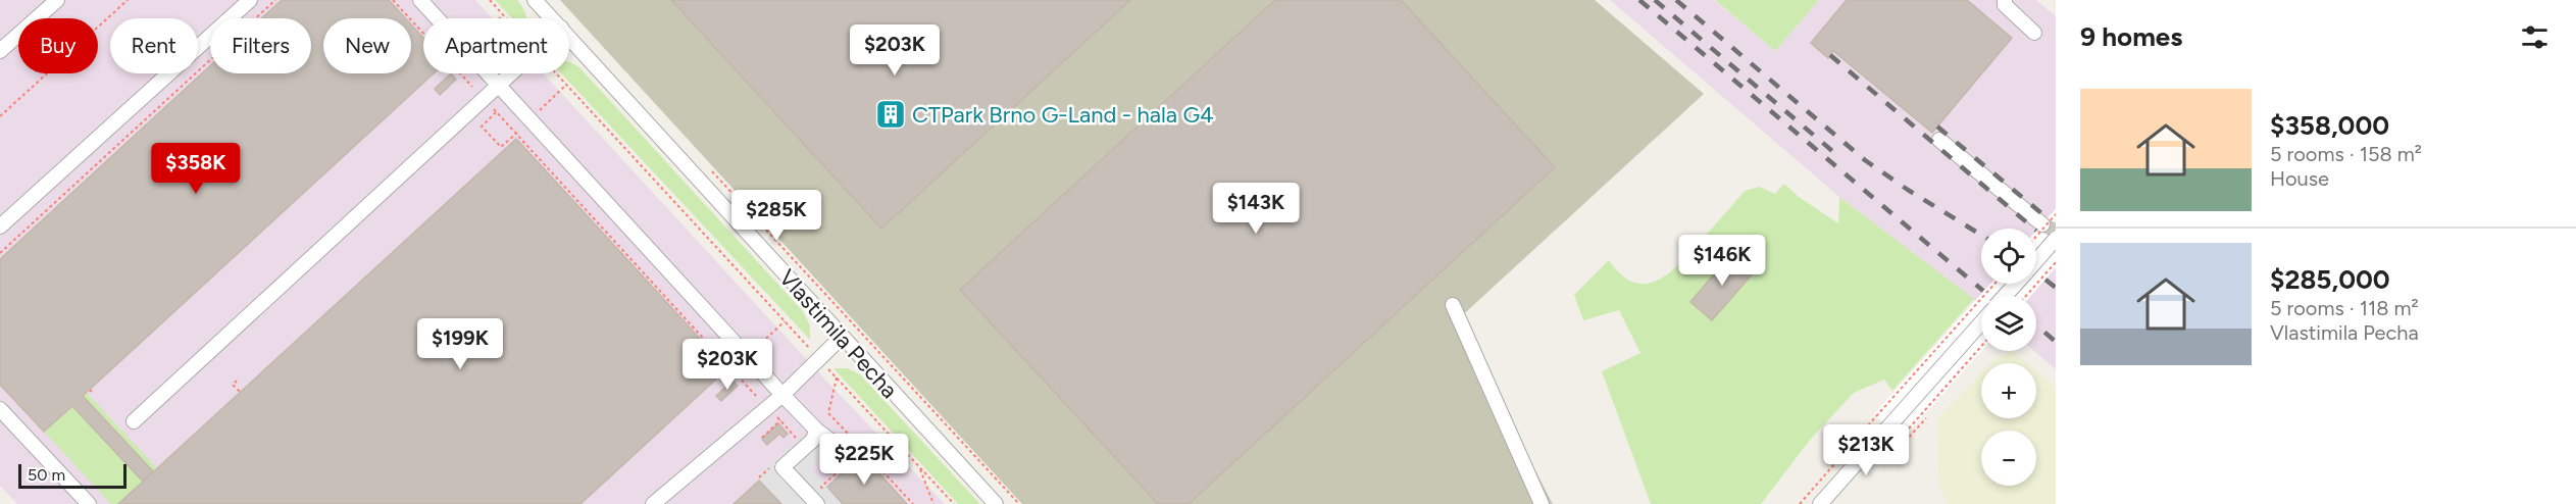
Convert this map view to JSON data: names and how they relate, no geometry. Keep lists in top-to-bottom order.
{
  "streets": {
    "street": ["Vlastimila Pecha"]
  },
  "places": {
    "building": ["CTPark Brno G-Land - hala G4"]
  },
  "scale_bar": "50 m",
  "page": {
    "heading": "9 homes",
    "chip": [
      "Buy",
      "Rent",
      "Filters",
      "New",
      "Apartment"
    ],
    "price": [
      "$203K",
      "$358K",
      "$143K",
      "$285K",
      "$146K",
      "$199K",
      "$203K",
      "$213K",
      "$225K"
    ],
    "list": [
      {
        "name": "$358,000",
        "note": "5 rooms · 158 m² · House"
      },
      {
        "name": "$285,000",
        "note": "5 rooms · 118 m² · Vlastimila Pecha"
      }
    ],
    "map_buttons": ["+", "−"],
    "scale": "50 m"
  }
}
